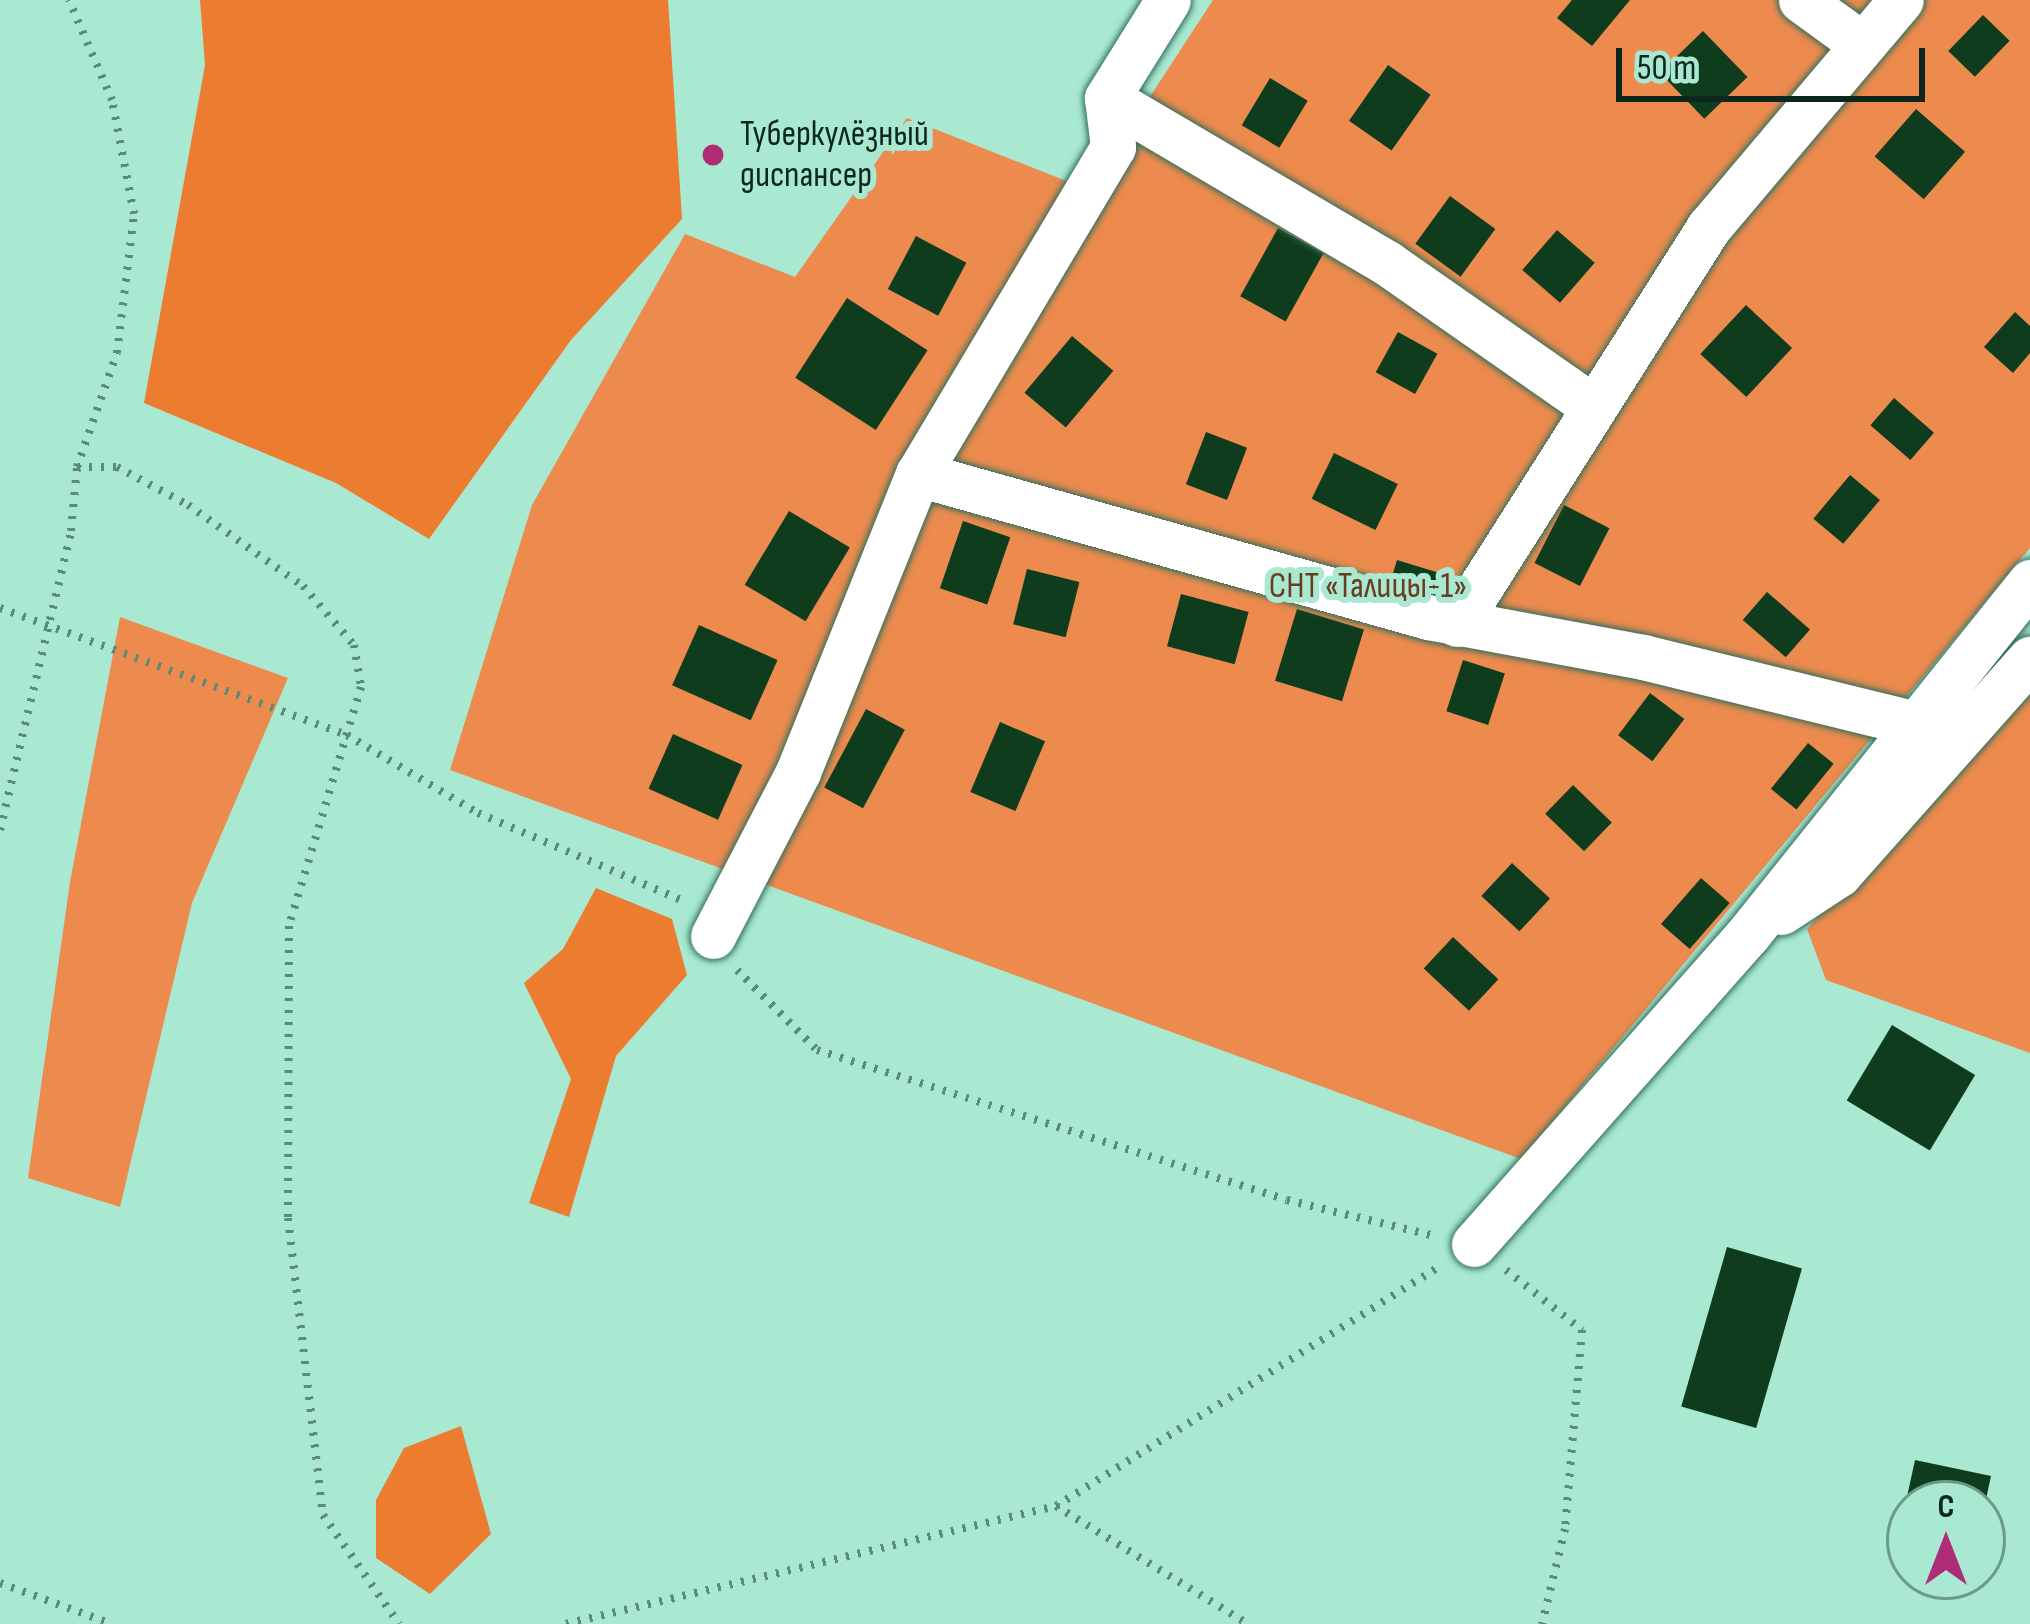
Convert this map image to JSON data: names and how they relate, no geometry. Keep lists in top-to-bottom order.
{
  "parks": ["СНТ «Талицы-1»"],
  "places": ["Туберкулёзный диспансер"],
  "scale_bar": "50 m",
  "north": "top"
}
